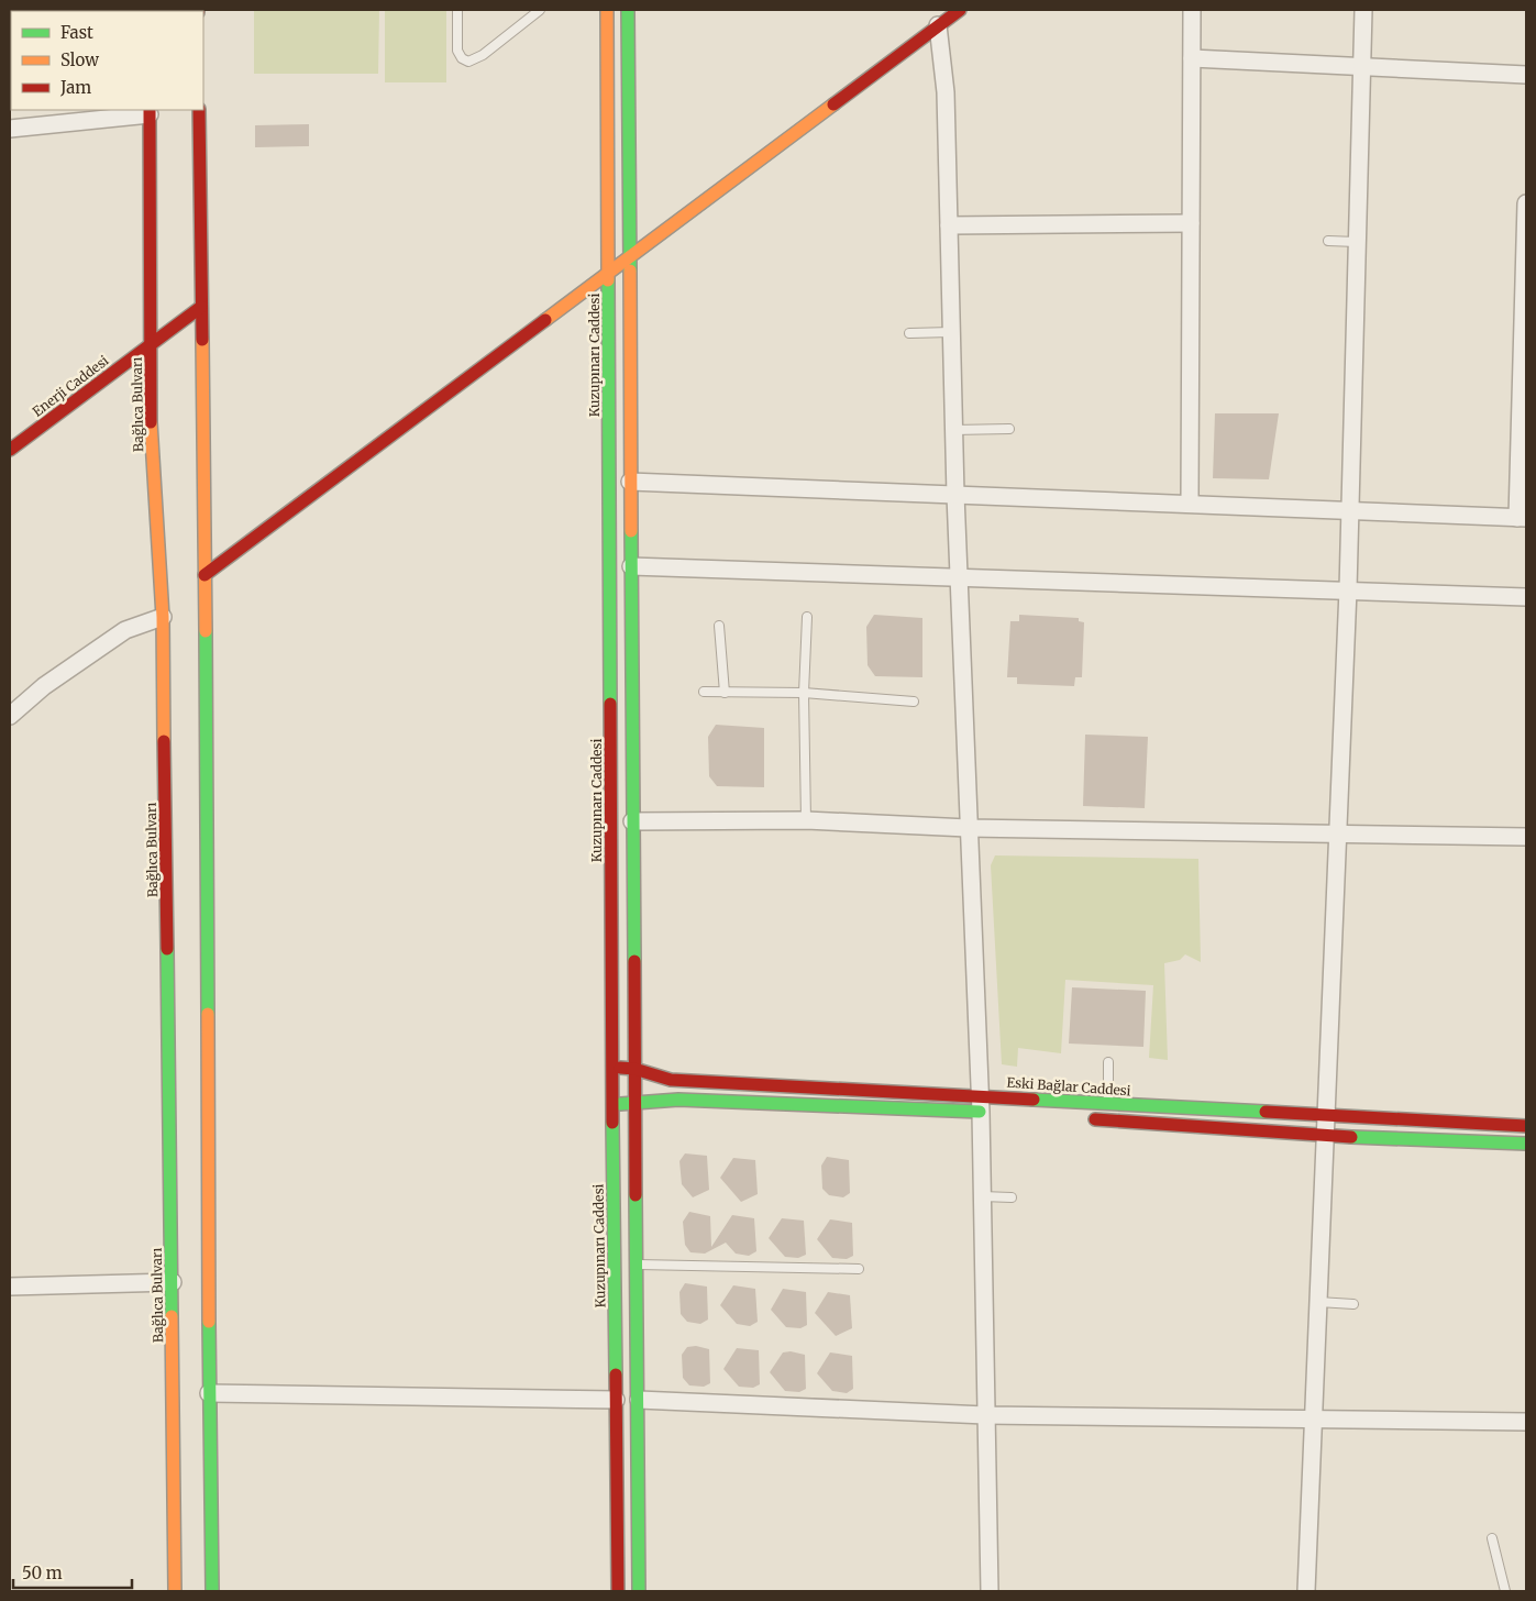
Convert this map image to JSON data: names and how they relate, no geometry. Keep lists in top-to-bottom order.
{
  "streets": {
    "street": [
      "Kuzupınarı Caddesi",
      "Enerji Caddesi",
      "Bağlıca Bulvarı",
      "Eski Bağlar Caddesi"
    ]
  },
  "crossings": [
    ["Kuzupınarı Caddesi", "Eski Bağlar Caddesi"],
    ["Enerji Caddesi", "Bağlıca Bulvarı"]
  ],
  "legend": ["Fast", "Slow", "Jam"],
  "scale_bar": "50 m"
}
